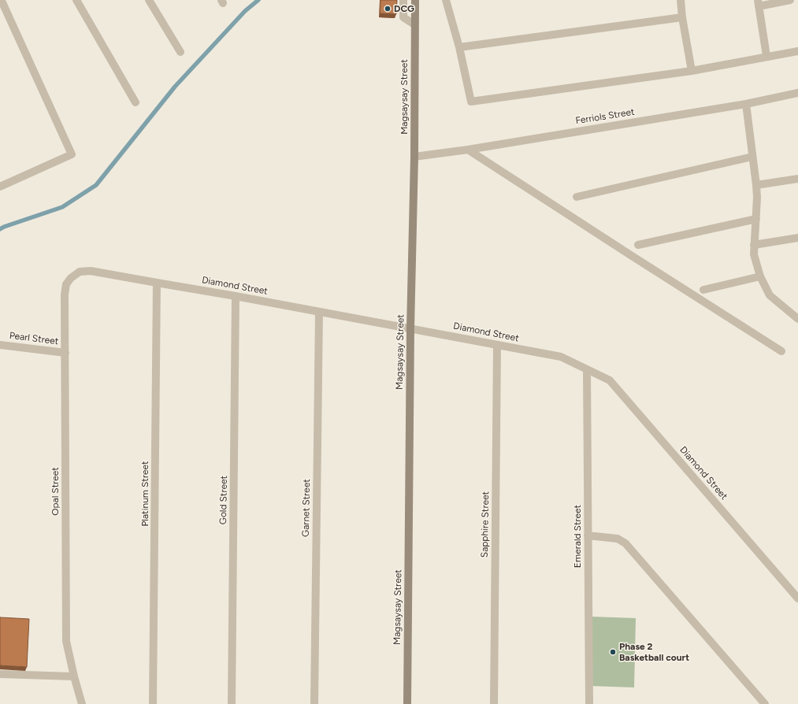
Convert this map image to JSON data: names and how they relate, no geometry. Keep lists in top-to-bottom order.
{
  "streets": {
    "street": [
      "Magsaysay Street",
      "Ferriols Street",
      "Diamond Street",
      "Pearl Street",
      "Opal Street",
      "Platinum Street",
      "Gold Street",
      "Garnet Street",
      "Sapphire Street",
      "Emerald Street"
    ]
  },
  "crossings": [
    ["Magsaysay Street", "Ferriols Street"],
    ["Magsaysay Street", "Diamond Street"],
    ["Diamond Street", "Opal Street"],
    ["Diamond Street", "Platinum Street"],
    ["Diamond Street", "Gold Street"],
    ["Diamond Street", "Garnet Street"],
    ["Diamond Street", "Sapphire Street"],
    ["Diamond Street", "Emerald Street"],
    ["Pearl Street", "Opal Street"]
  ],
  "places": ["DCG", "Phase 2 Basketball court"]
}
